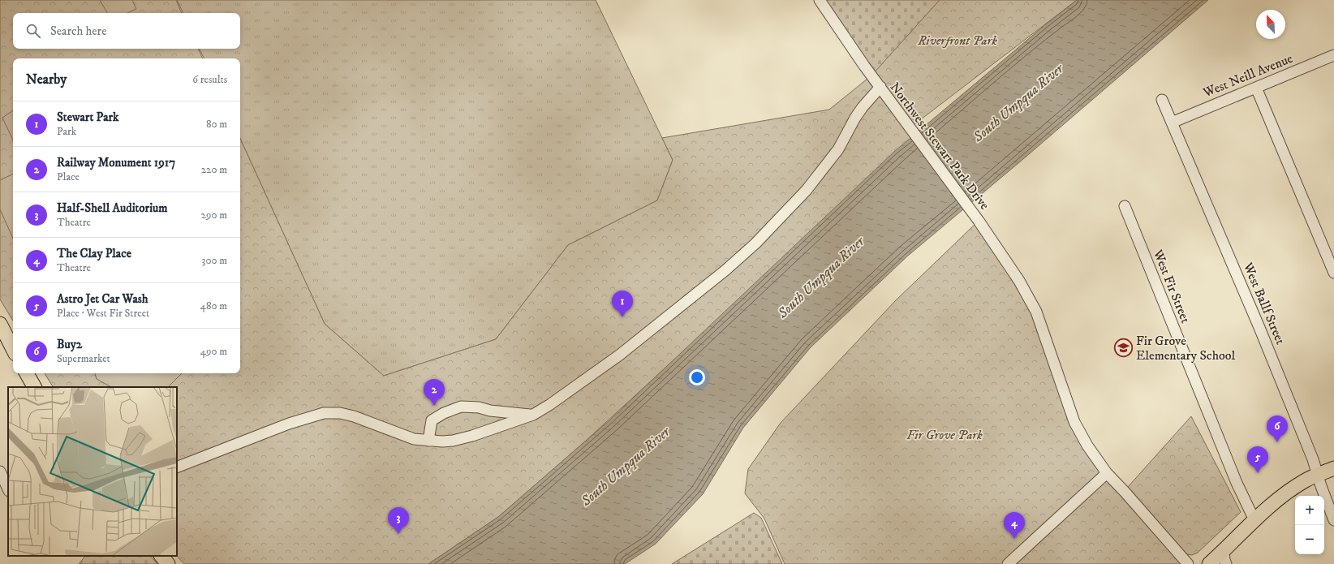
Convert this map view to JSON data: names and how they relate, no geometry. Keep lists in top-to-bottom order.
{
  "streets": {
    "street": [
      "West Neill Avenue",
      "Northwest Stewart Park Drive",
      "West Fir Street",
      "West Ballf Street"
    ]
  },
  "crossings": [
    ["West Neill Avenue", "West Ballf Street"]
  ],
  "water": ["South Umpqua River"],
  "parks": ["Riverfront Park", "Fir Grove Park"],
  "places": {
    "school or university": ["Fir Grove Elementary School"]
  },
  "north": "top left",
  "page": {
    "search": "Search here",
    "heading": ["Nearby", "6 results"],
    "list": [
      {
        "mark": "1",
        "name": "Stewart Park",
        "note": "Park",
        "value": "80 m"
      },
      {
        "mark": "2",
        "name": "Railway Monument 1917",
        "note": "Place",
        "value": "220 m"
      },
      {
        "mark": "3",
        "name": "Half-Shell Auditorium",
        "note": "Theatre",
        "value": "290 m"
      },
      {
        "mark": "4",
        "name": "The Clay Place",
        "note": "Theatre",
        "value": "300 m"
      },
      {
        "mark": "5",
        "name": "Astro Jet Car Wash",
        "note": "Place · West Fir Street",
        "value": "480 m"
      },
      {
        "mark": "6",
        "name": "Buy2",
        "note": "Supermarket",
        "value": "490 m"
      }
    ],
    "pins": [
      "1",
      "2",
      "6",
      "5",
      "3",
      "4"
    ],
    "map_buttons": ["+", "−"]
  }
}
